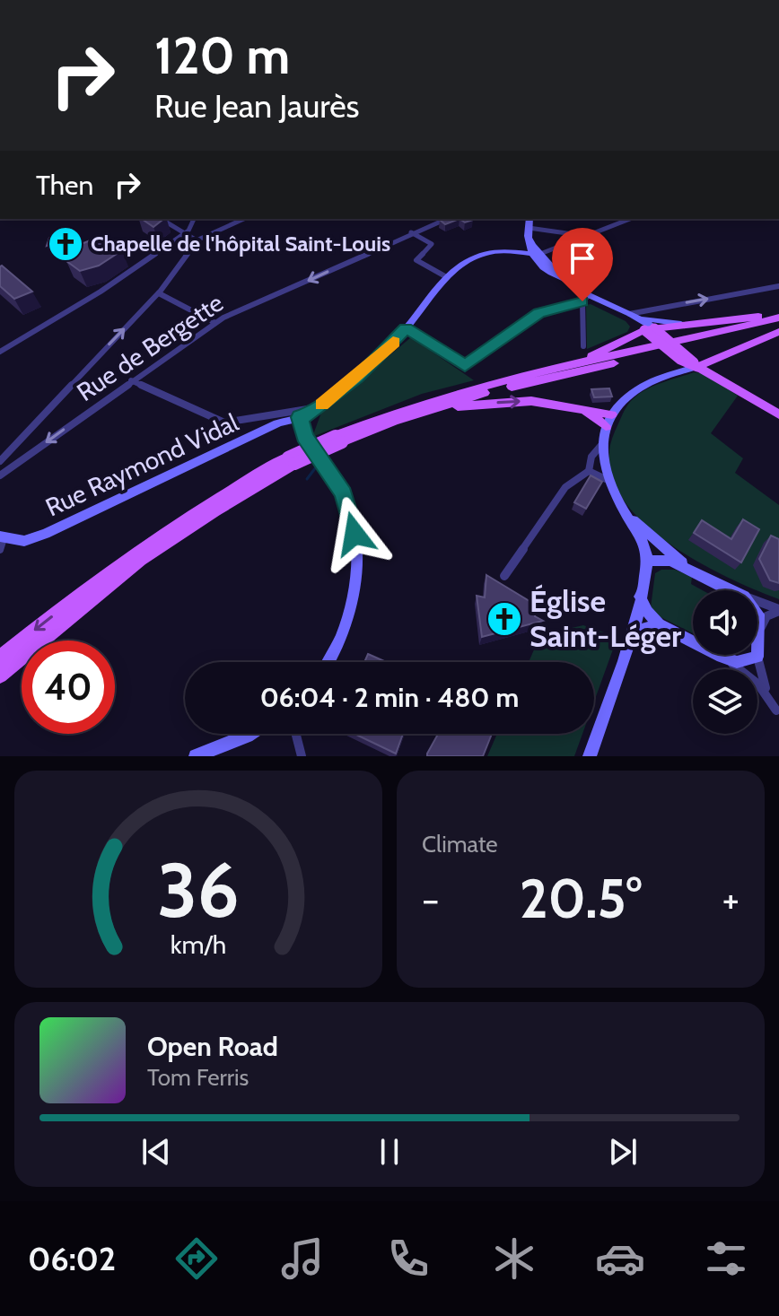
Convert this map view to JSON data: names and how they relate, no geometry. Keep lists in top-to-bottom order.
{
  "streets": {
    "street": ["Rue de Bergette", "Rue Raymond Vidal"]
  },
  "places": {
    "church": ["Chapelle de l'hôpital Saint-Louis", "Église Saint-Léger"]
  },
  "page": {
    "turn": ["120 m", "Rue Jean Jaurès"],
    "then": "Then",
    "limit": "40",
    "trip": "06:04 · 2 min · 480 m",
    "tile": "Climate",
    "heat": ["−", "20.5°", "+"],
    "song": ["Open Road", "Tom Ferris"],
    "tabs": "06:02",
    "gauge": ["36", "km/h"]
  }
}
